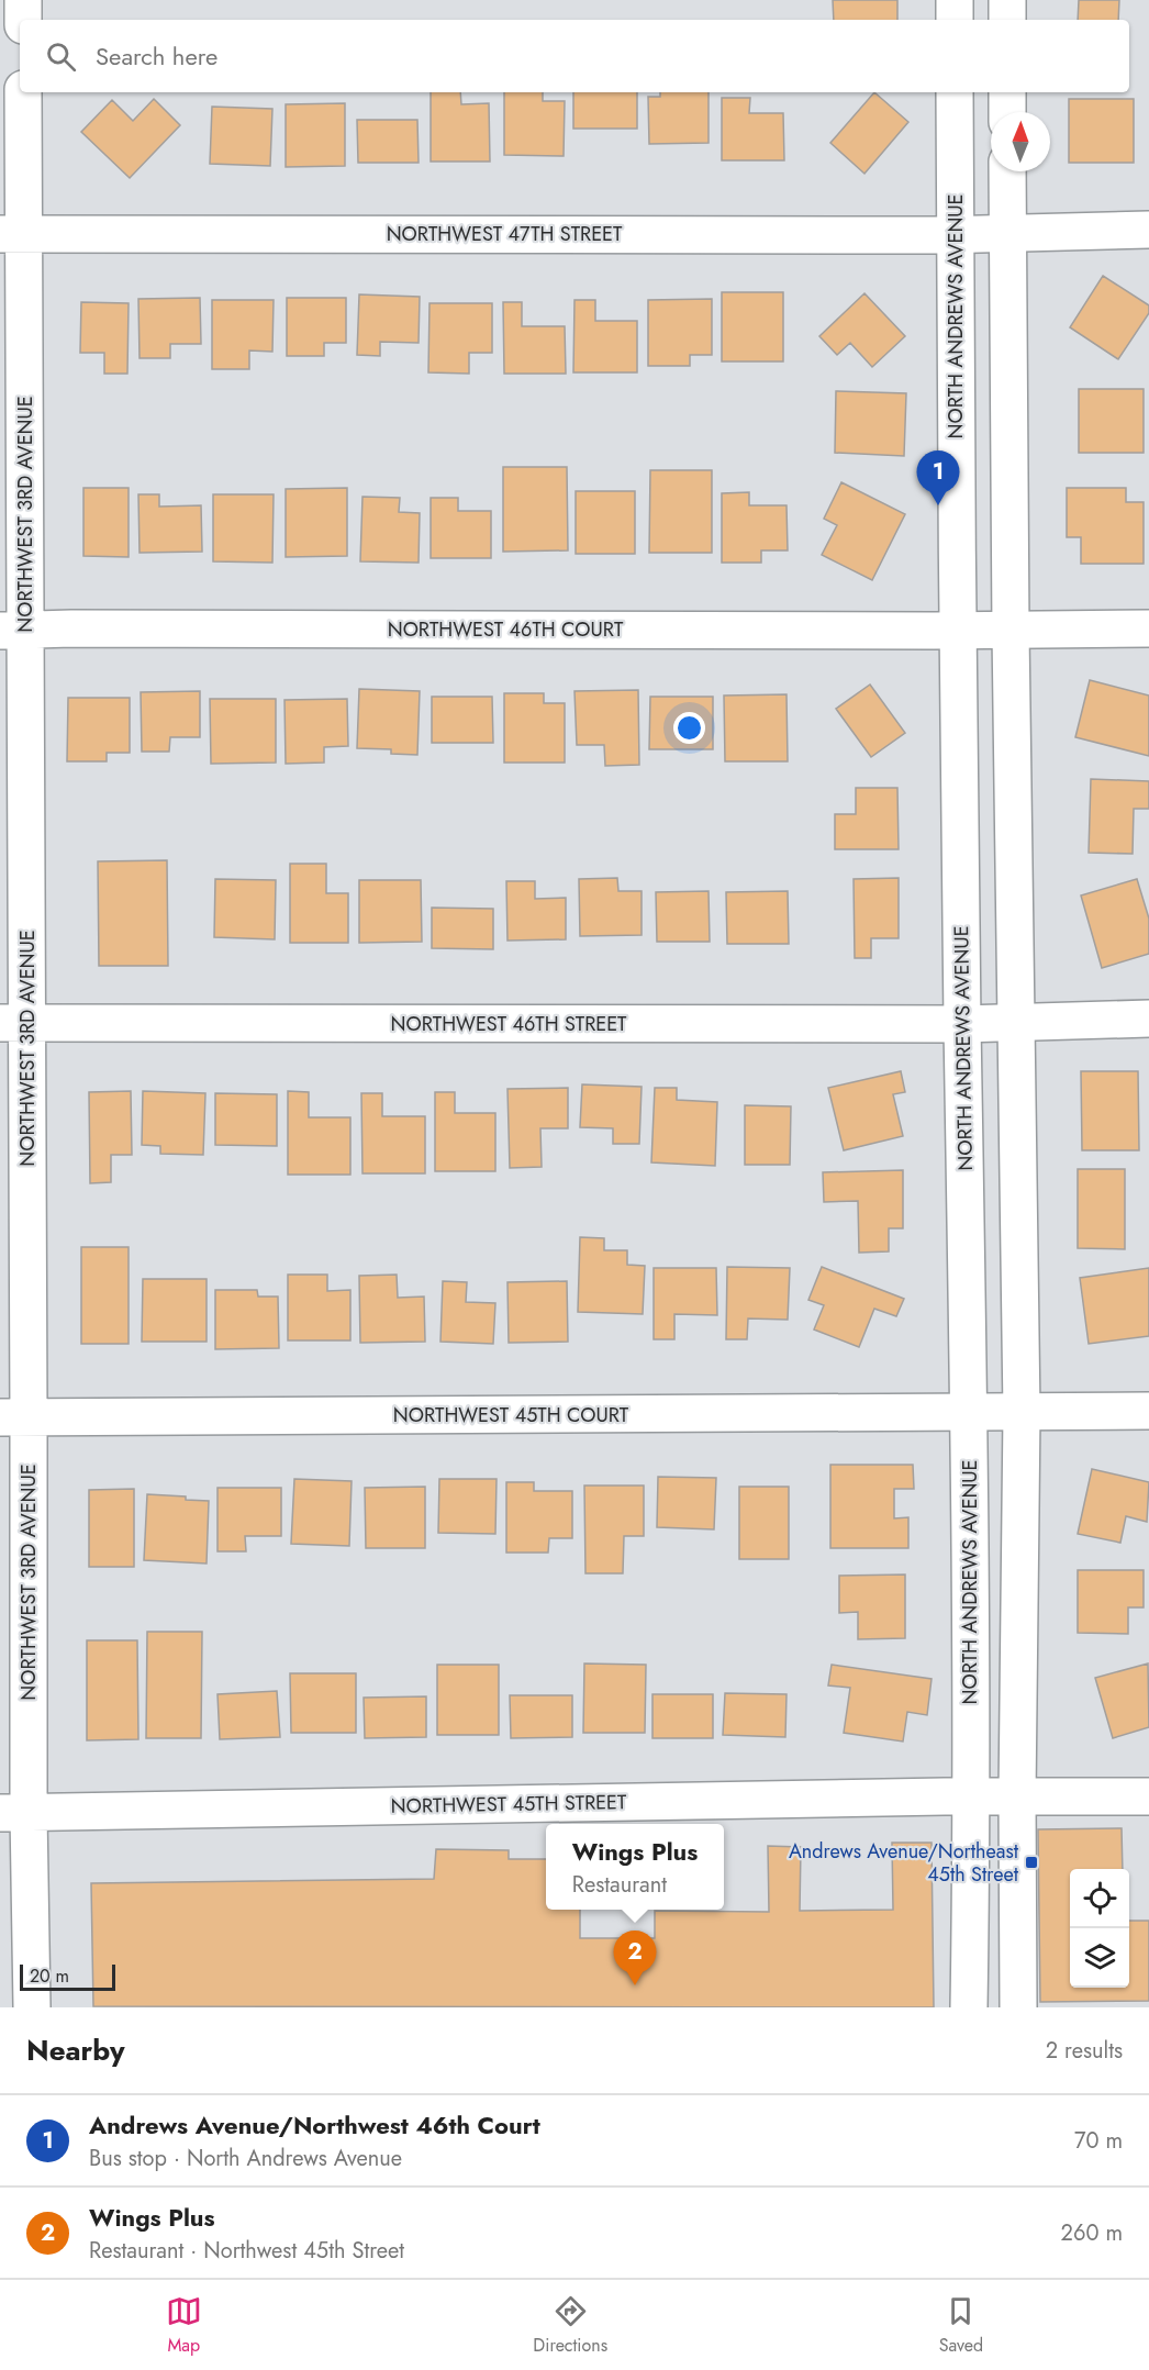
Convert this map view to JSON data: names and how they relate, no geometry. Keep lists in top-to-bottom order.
{
  "streets": {
    "street": [
      "NORTHWEST 47TH STREET",
      "NORTH ANDREWS AVENUE",
      "NORTHWEST 3RD AVENUE",
      "NORTHWEST 46TH COURT",
      "NORTHWEST 46TH STREET",
      "NORTHWEST 45TH COURT",
      "NORTHWEST 45TH STREET"
    ]
  },
  "crossings": [
    ["NORTHWEST 47TH STREET", "NORTH ANDREWS AVENUE"],
    ["NORTHWEST 47TH STREET", "NORTHWEST 3RD AVENUE"],
    ["NORTH ANDREWS AVENUE", "NORTHWEST 46TH COURT"],
    ["NORTH ANDREWS AVENUE", "NORTHWEST 46TH STREET"],
    ["NORTH ANDREWS AVENUE", "NORTHWEST 45TH COURT"],
    ["NORTH ANDREWS AVENUE", "NORTHWEST 45TH STREET"],
    ["NORTHWEST 3RD AVENUE", "NORTHWEST 46TH COURT"],
    ["NORTHWEST 3RD AVENUE", "NORTHWEST 46TH STREET"],
    ["NORTHWEST 3RD AVENUE", "NORTHWEST 45TH COURT"],
    ["NORTHWEST 3RD AVENUE", "NORTHWEST 45TH STREET"]
  ],
  "places": {
    "transit": ["Andrews Avenue/Northeast 45th Street"]
  },
  "scale_bar": "20 m",
  "north": "top",
  "page": {
    "search": "Search here",
    "pins": ["1", "2"],
    "popup": ["Wings Plus", "Restaurant"],
    "scale": "20 m",
    "heading": ["Nearby", "2 results"],
    "list": [
      {
        "mark": "1",
        "name": "Andrews Avenue/Northwest 46th Court",
        "note": "Bus stop · North Andrews Avenue",
        "value": "70 m"
      },
      {
        "mark": "2",
        "name": "Wings Plus",
        "note": "Restaurant · Northwest 45th Street",
        "value": "260 m"
      }
    ],
    "nav": ["Map", "Directions", "Saved"]
  }
}
